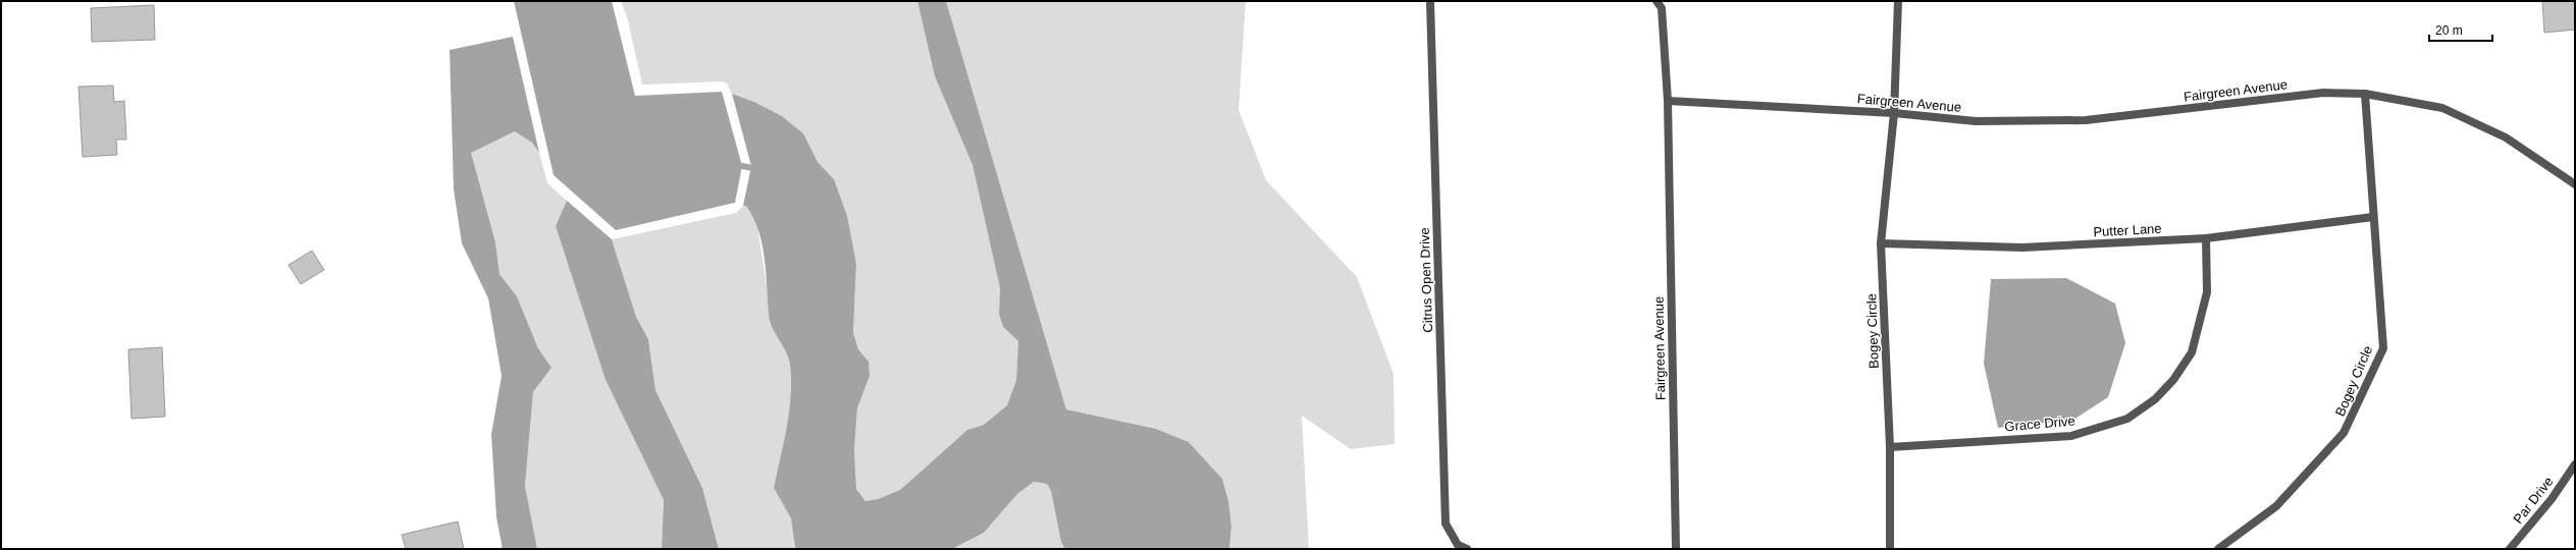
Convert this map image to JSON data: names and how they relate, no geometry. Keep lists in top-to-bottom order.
{
  "streets": {
    "street": [
      "Fairgreen Avenue",
      "Putter Lane",
      "Citrus Open Drive",
      "Bogey Circle",
      "Grace Drive",
      "Par Drive"
    ]
  },
  "crossings": [
    ["Fairgreen Avenue", "Bogey Circle"],
    ["Putter Lane", "Bogey Circle"],
    ["Putter Lane", "Grace Drive"],
    ["Bogey Circle", "Grace Drive"]
  ],
  "scale_bar": "20 m"
}
